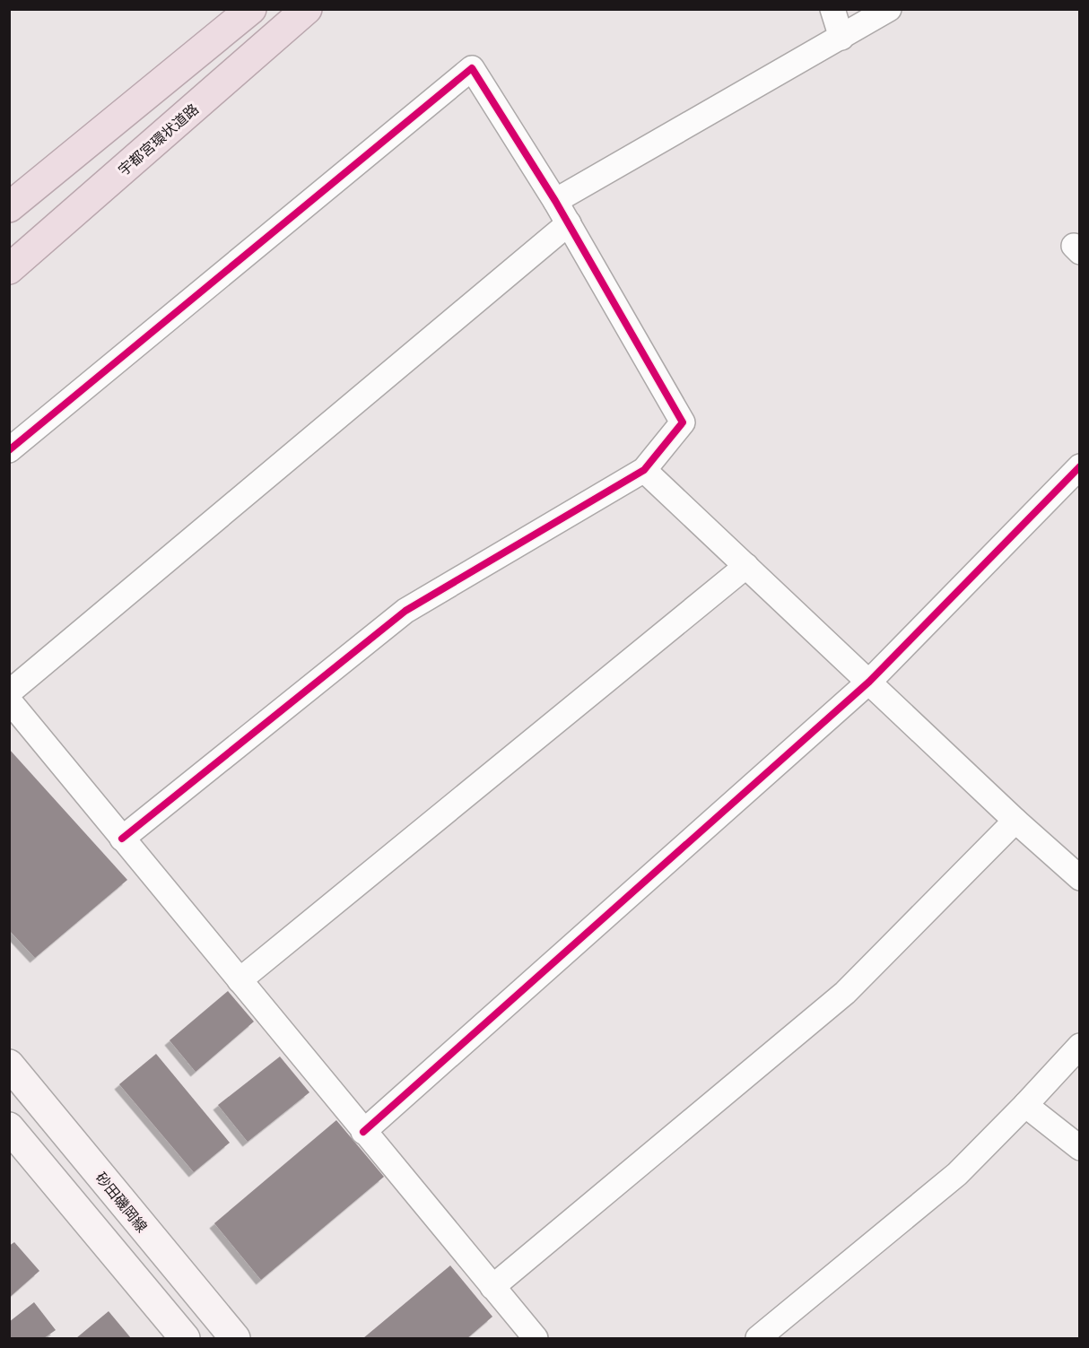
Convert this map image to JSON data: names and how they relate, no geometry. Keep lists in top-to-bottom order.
{
  "streets": {
    "highway": ["宇都宮環状道路"],
    "street": ["砂田磯岡線"]
  }
}
